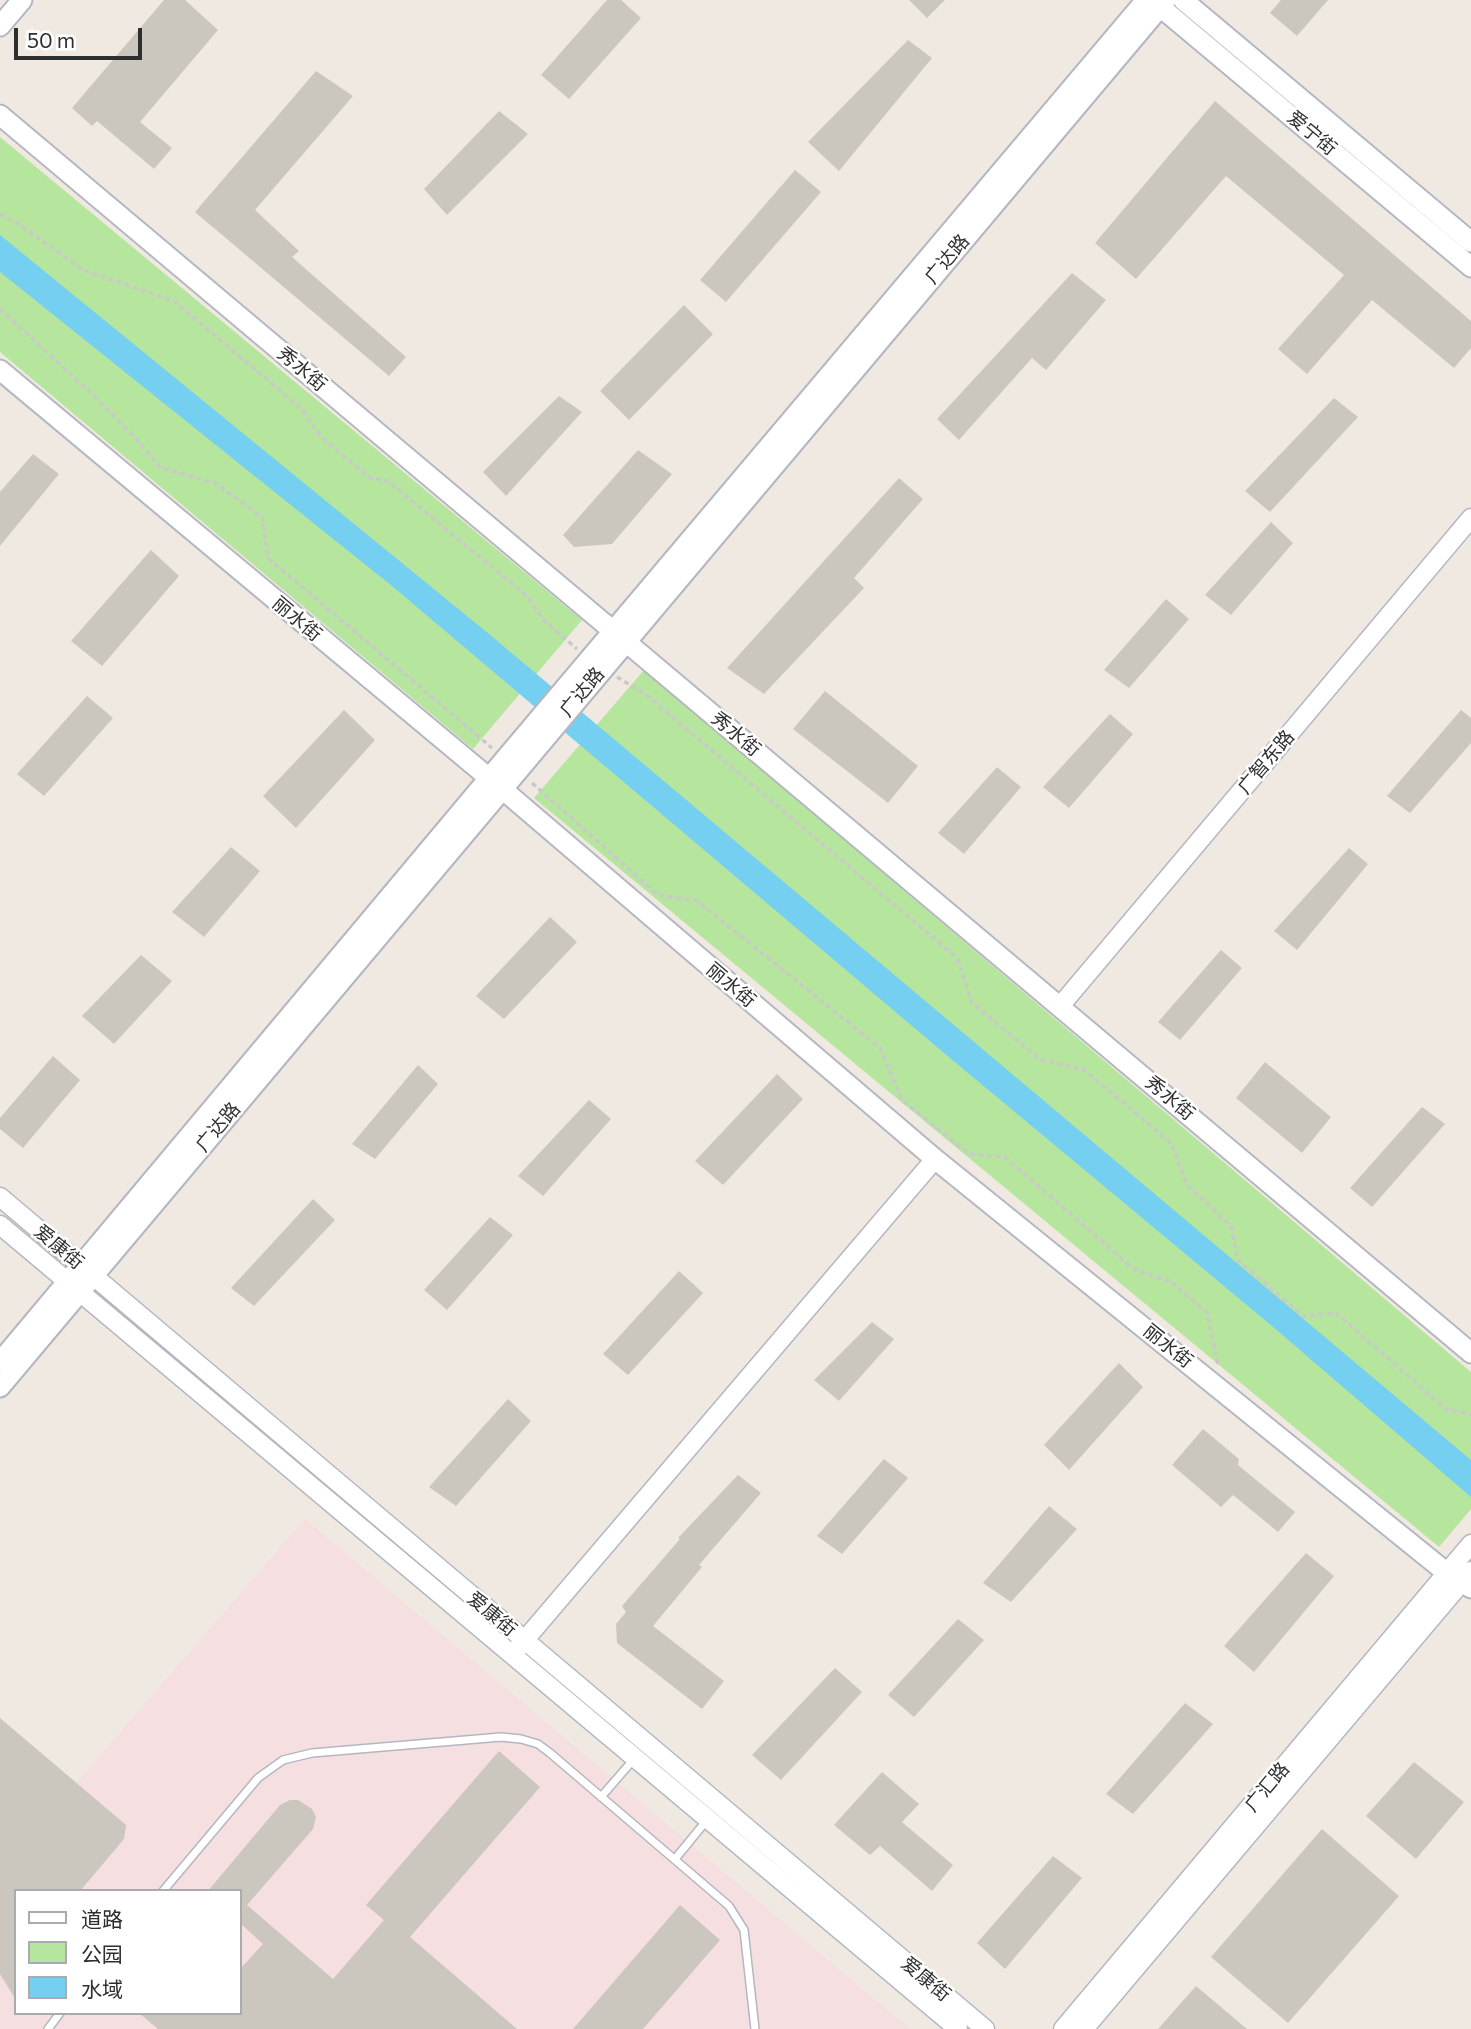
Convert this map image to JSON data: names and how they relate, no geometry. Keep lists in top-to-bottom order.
{
  "streets": {
    "main road": [
      "爱宁街",
      "广达路",
      "秀水街",
      "丽水街"
    ],
    "street": ["广智东路", "爱康街", "广汇路"]
  },
  "crossings": [
    ["爱宁街", "广达路"],
    ["广达路", "秀水街"],
    ["广达路", "丽水街"],
    ["广达路", "爱康街"],
    ["秀水街", "广智东路"],
    ["丽水街", "广汇路"]
  ],
  "legend": ["道路", "公园", "水域"],
  "scale_bar": "50 m"
}
